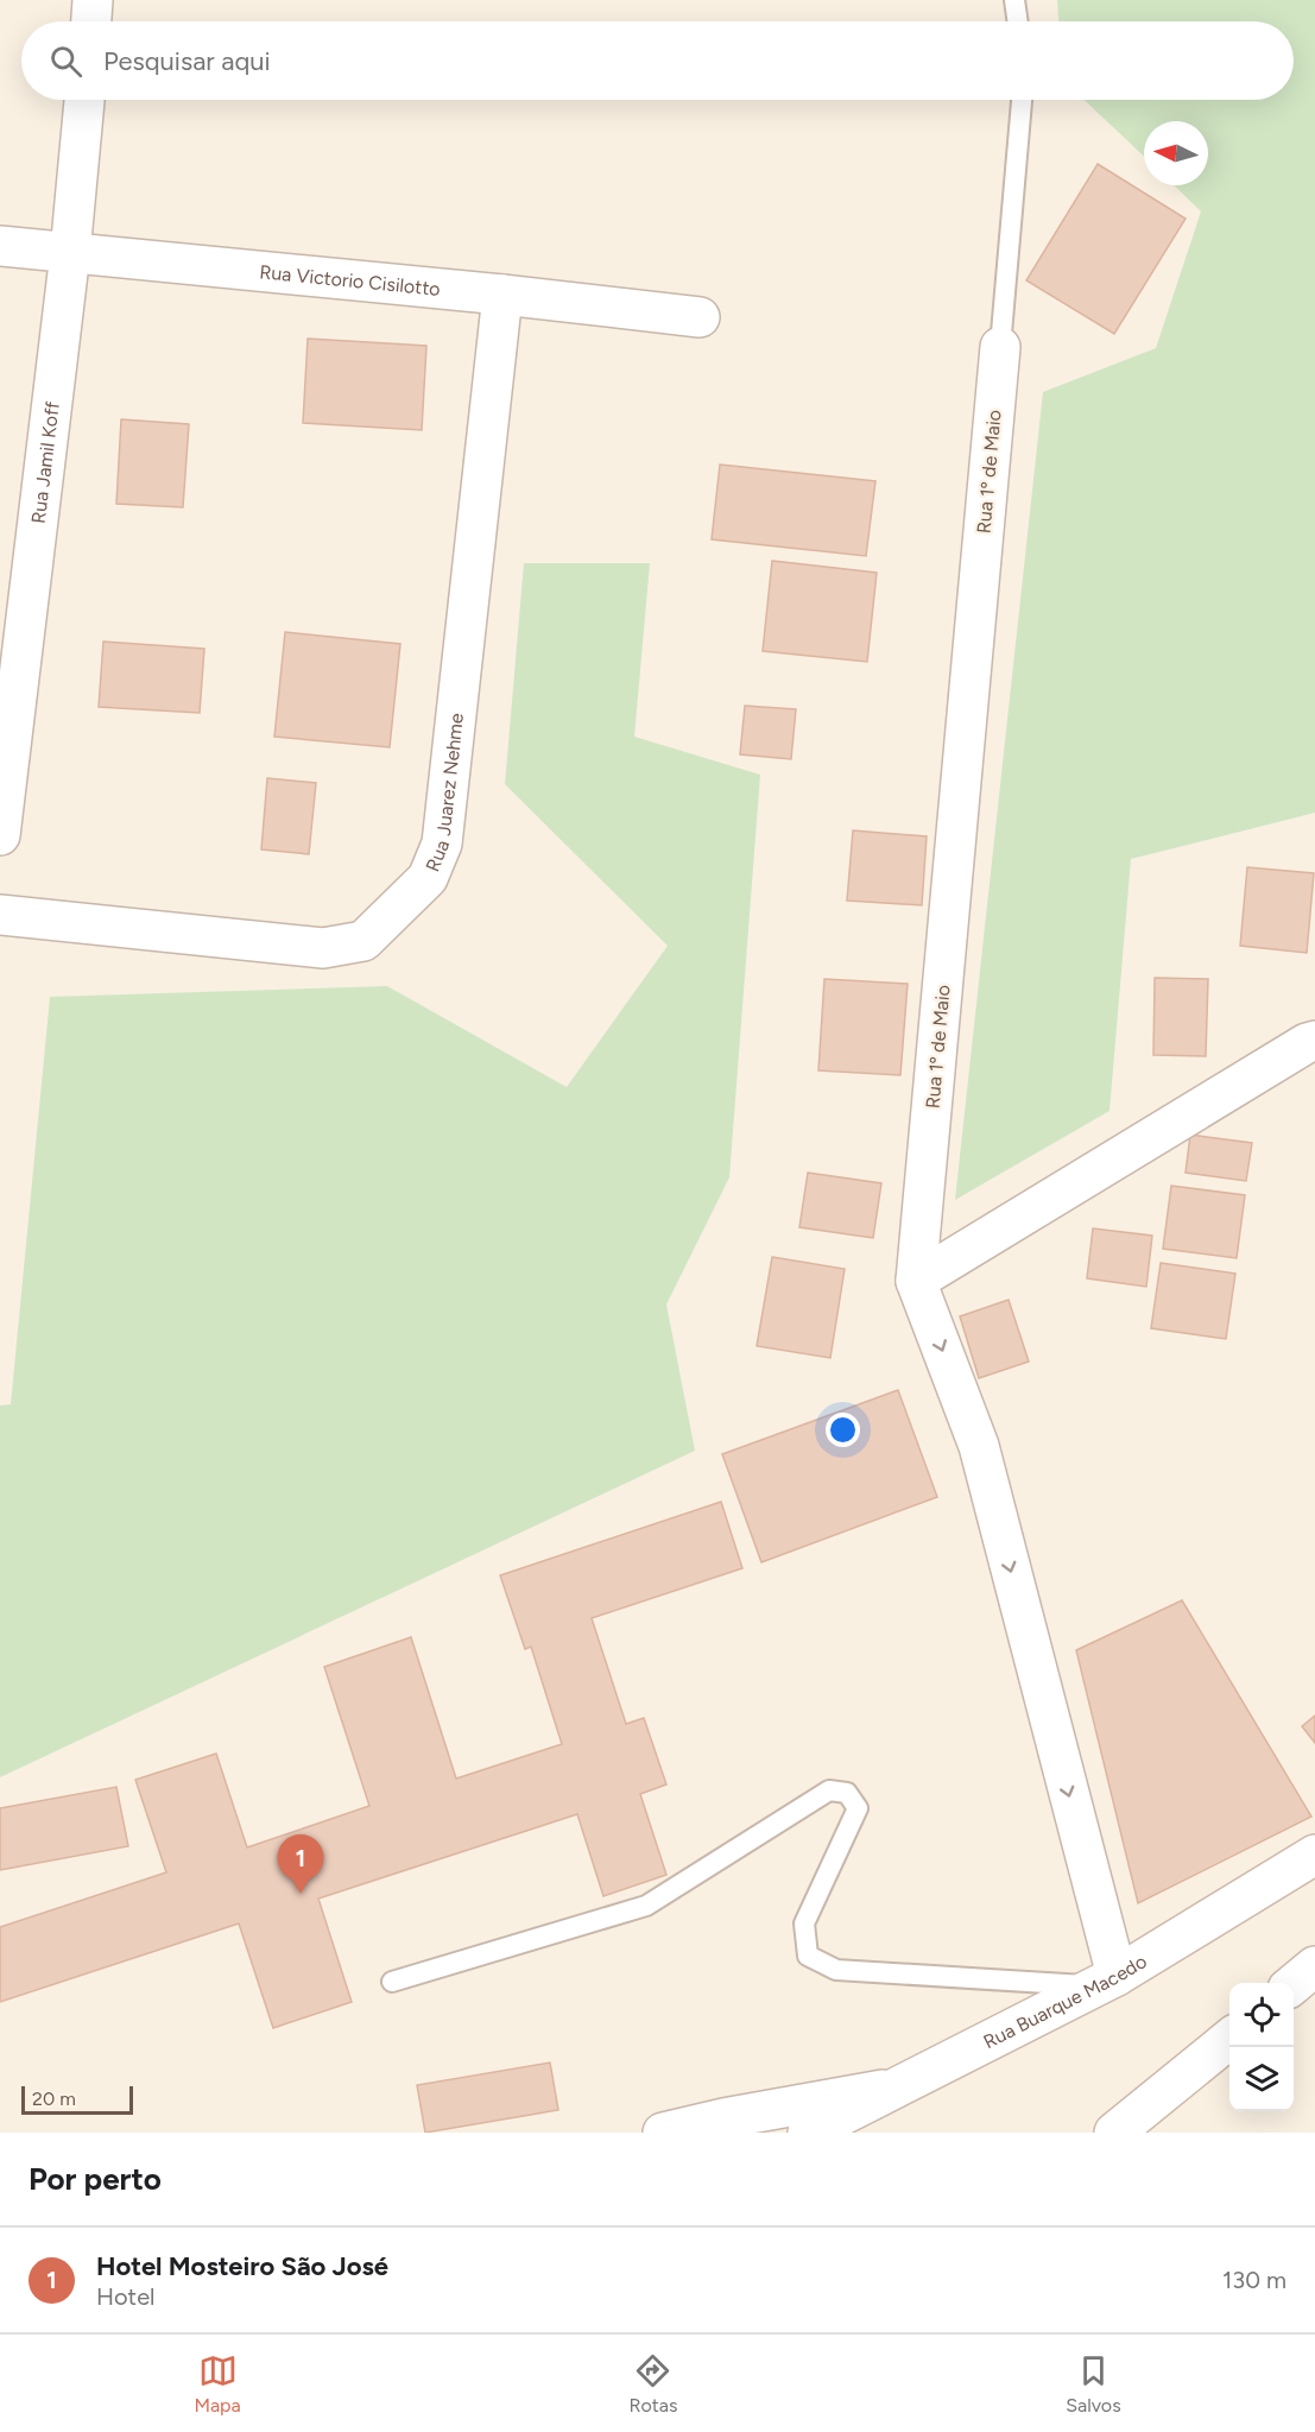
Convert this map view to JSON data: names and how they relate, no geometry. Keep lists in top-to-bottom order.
{
  "streets": {
    "street": [
      "Rua Victorio Cisilotto",
      "Rua Jamil Koff",
      "Rua 1º de Maio",
      "Rua Juarez Nehme",
      "Rua Buarque Macedo"
    ]
  },
  "crossings": [
    ["Rua Victorio Cisilotto", "Rua Jamil Koff"],
    ["Rua Victorio Cisilotto", "Rua Juarez Nehme"]
  ],
  "scale_bar": "20 m",
  "north": "left",
  "page": {
    "search": "Pesquisar aqui",
    "pins": "1",
    "scale": "20 m",
    "heading": "Por perto",
    "list": [
      {
        "mark": "1",
        "name": "Hotel Mosteiro São José",
        "note": "Hotel",
        "value": "130 m"
      }
    ],
    "nav": ["Mapa", "Rotas", "Salvos"]
  }
}
